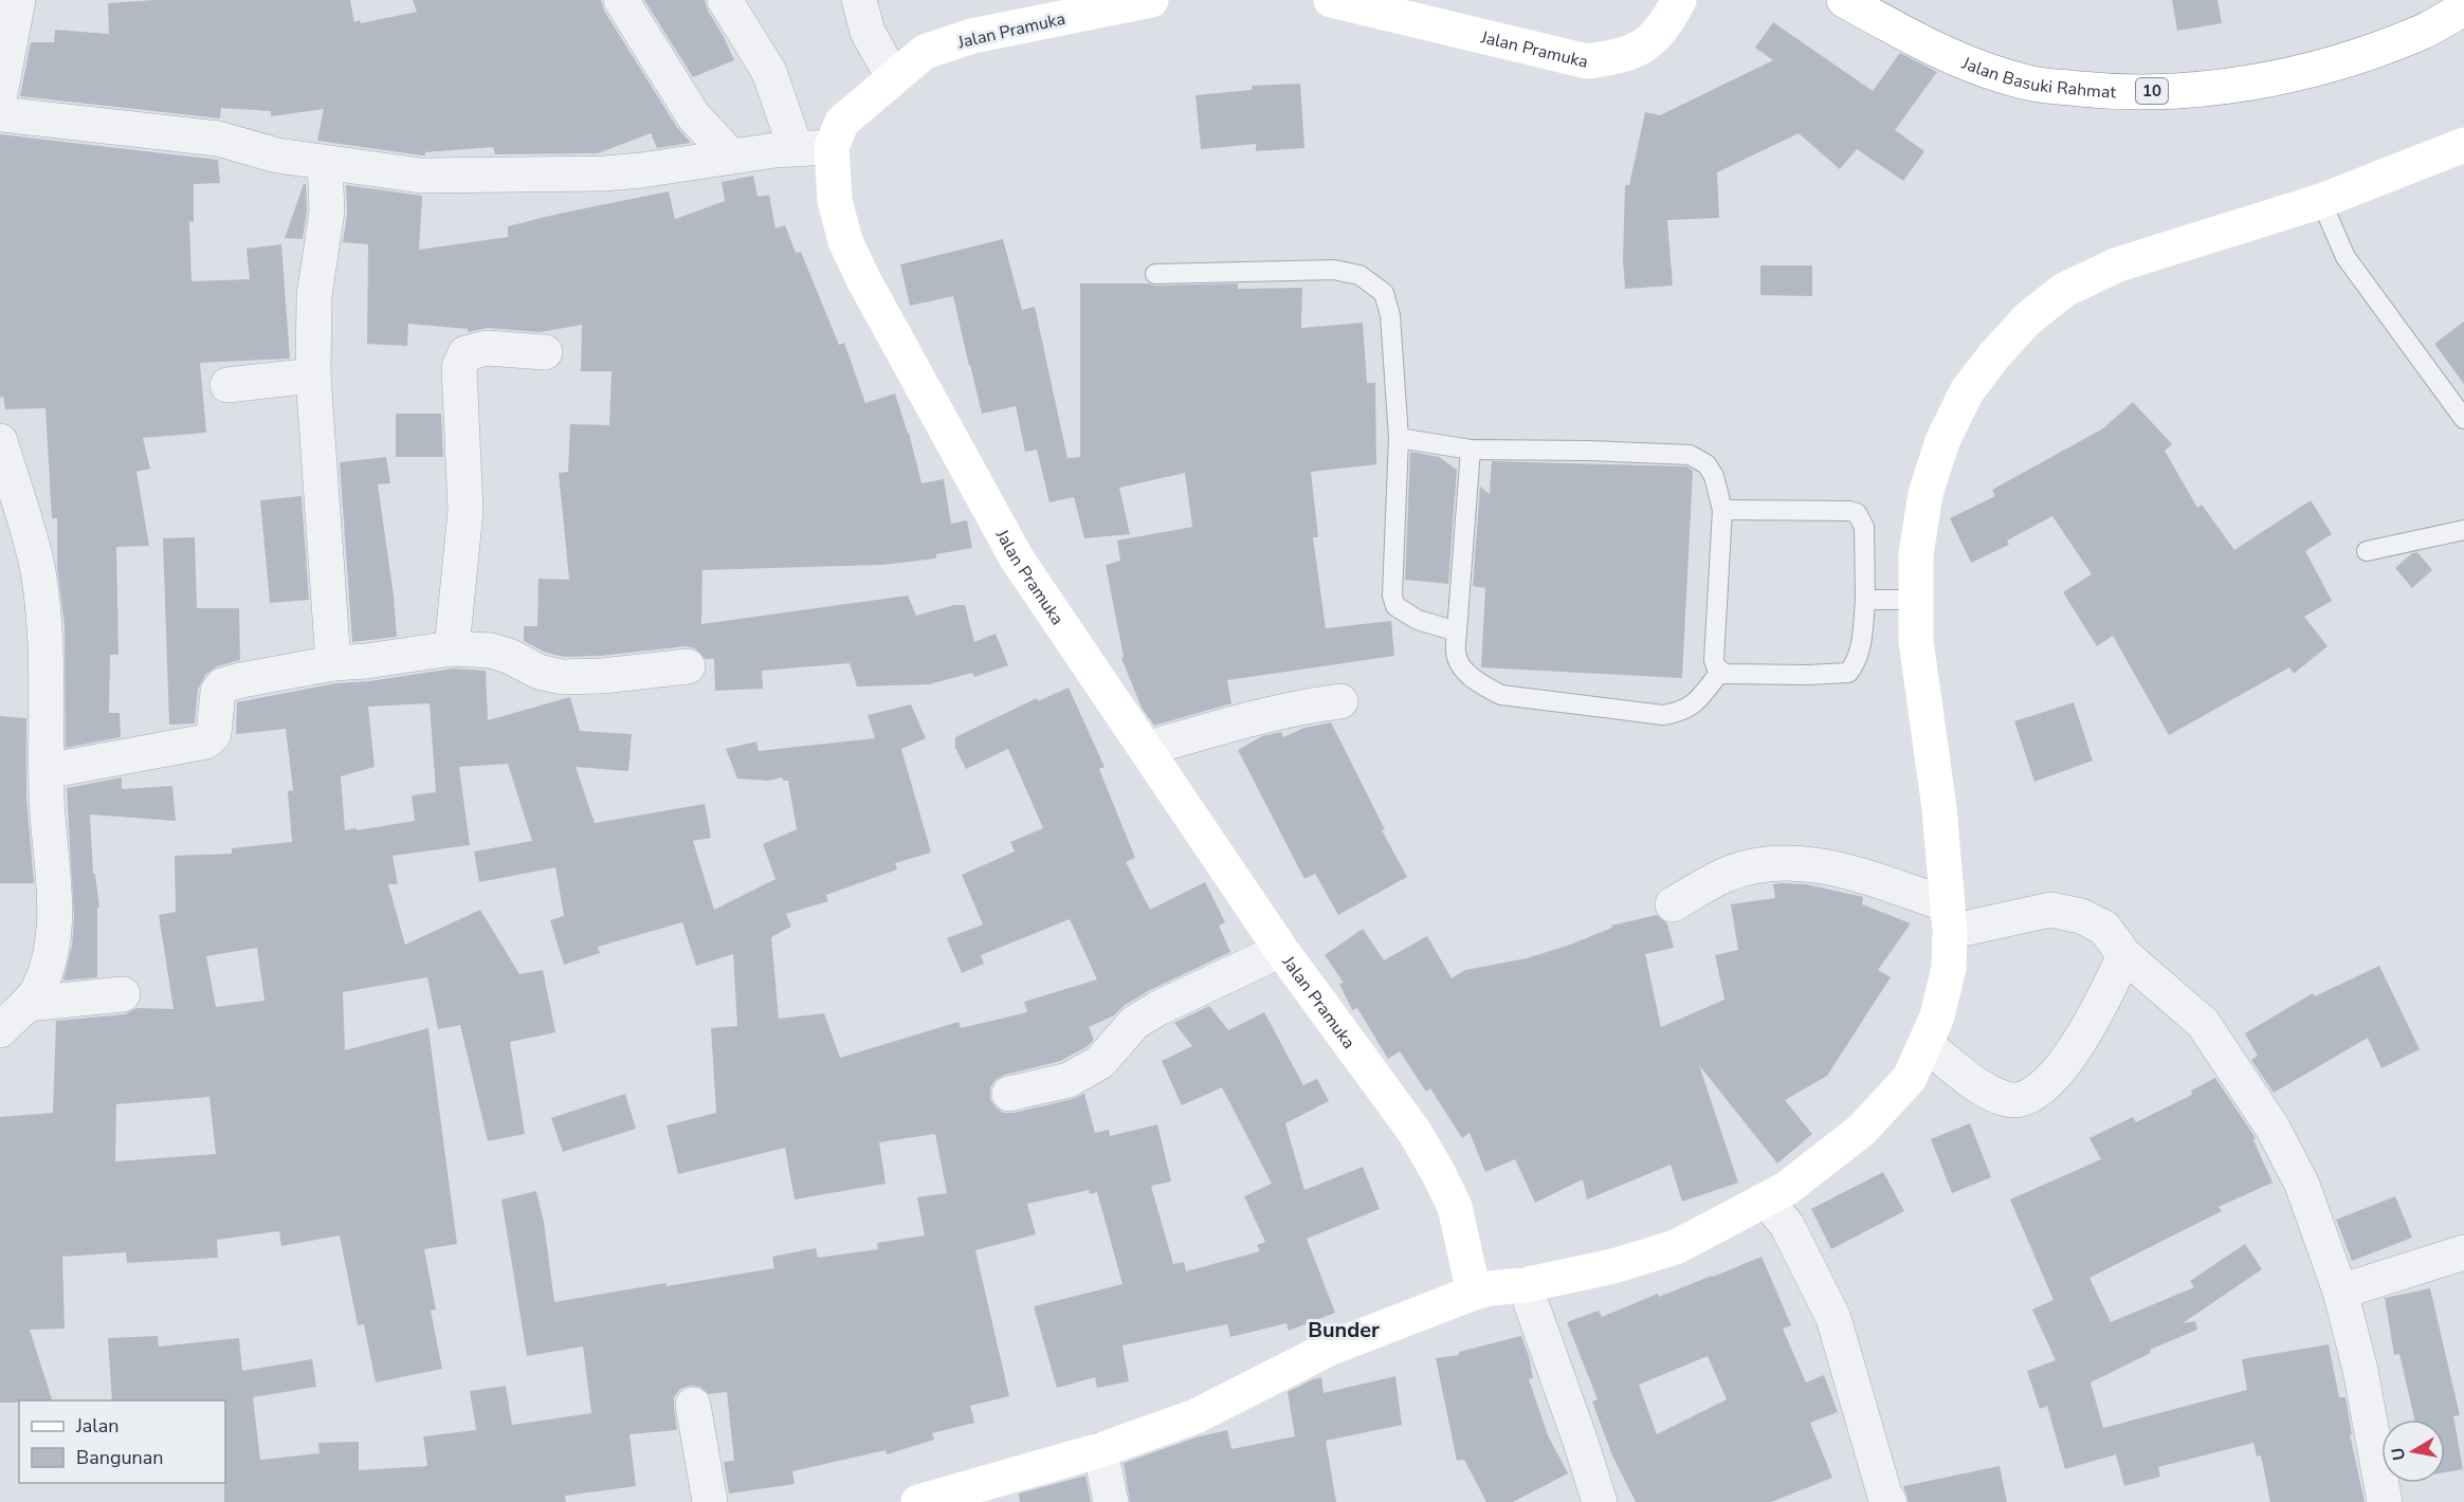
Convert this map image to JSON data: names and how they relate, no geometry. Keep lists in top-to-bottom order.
{
  "streets": {
    "main road": ["Jalan Pramuka", "Jalan Basuki Rahmat", "10"]
  },
  "districts": ["Bunder"],
  "legend": ["Jalan", "Bangunan"],
  "north": "left"
}
